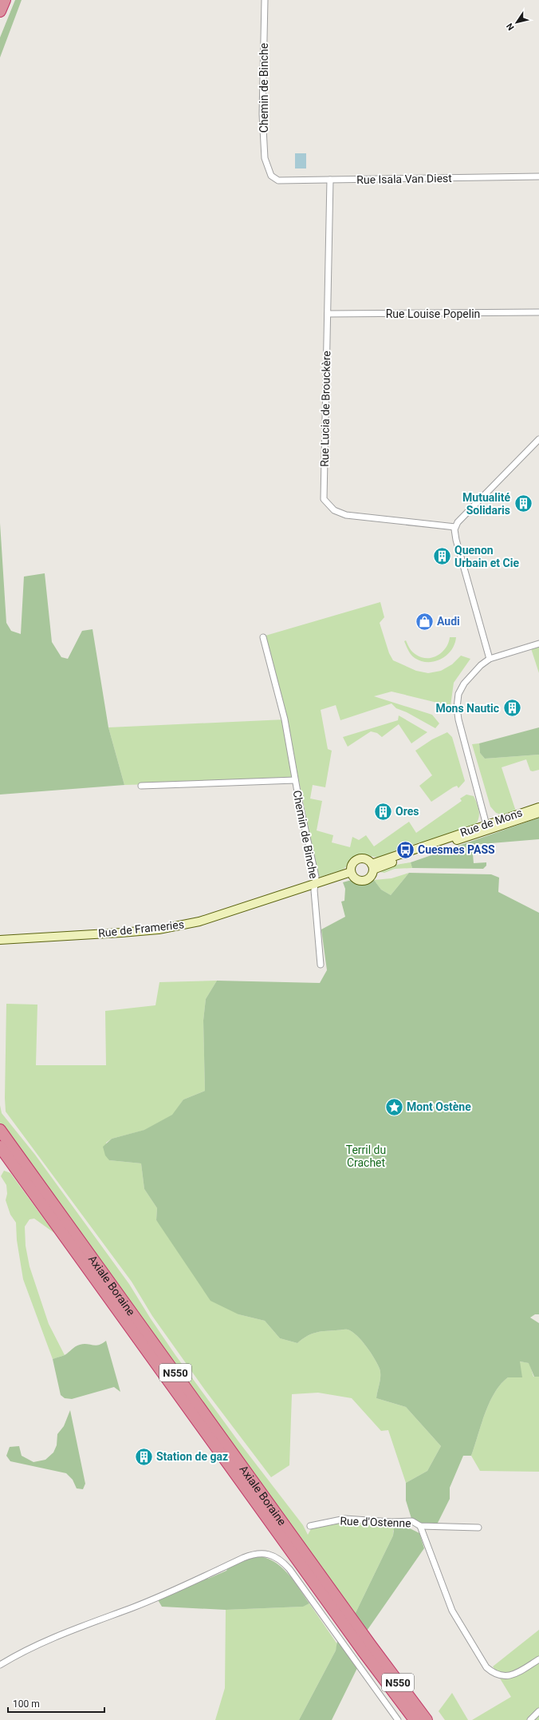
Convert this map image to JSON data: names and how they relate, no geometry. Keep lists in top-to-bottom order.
{
  "streets": {
    "highway": ["Axiale Boraine", "N550"],
    "main road": ["Rue de Mons", "Rue de Frameries"],
    "street": [
      "Chemin de Binche",
      "Rue Isala Van Diest",
      "Rue Louise Popelin",
      "Rue Lucia de Brouckère",
      "Rue d'Ostenne"
    ]
  },
  "crossings": [
    ["Chemin de Binche", "Rue Isala Van Diest"],
    ["Chemin de Binche", "Rue de Frameries"],
    ["Rue Isala Van Diest", "Rue Lucia de Brouckère"],
    ["Rue Louise Popelin", "Rue Lucia de Brouckère"]
  ],
  "parks": ["Terril du Crachet"],
  "places": {
    "building": [
      "Mutualité Solidaris",
      "Quenon Urbain et Cie",
      "Mons Nautic",
      "Ores",
      "Station de gaz"
    ],
    "shop": ["Audi"],
    "bus stop": ["Cuesmes PASS"],
    "place": ["Mont Ostène"]
  },
  "scale_bar": "100 m",
  "north": "bottom left"
}
